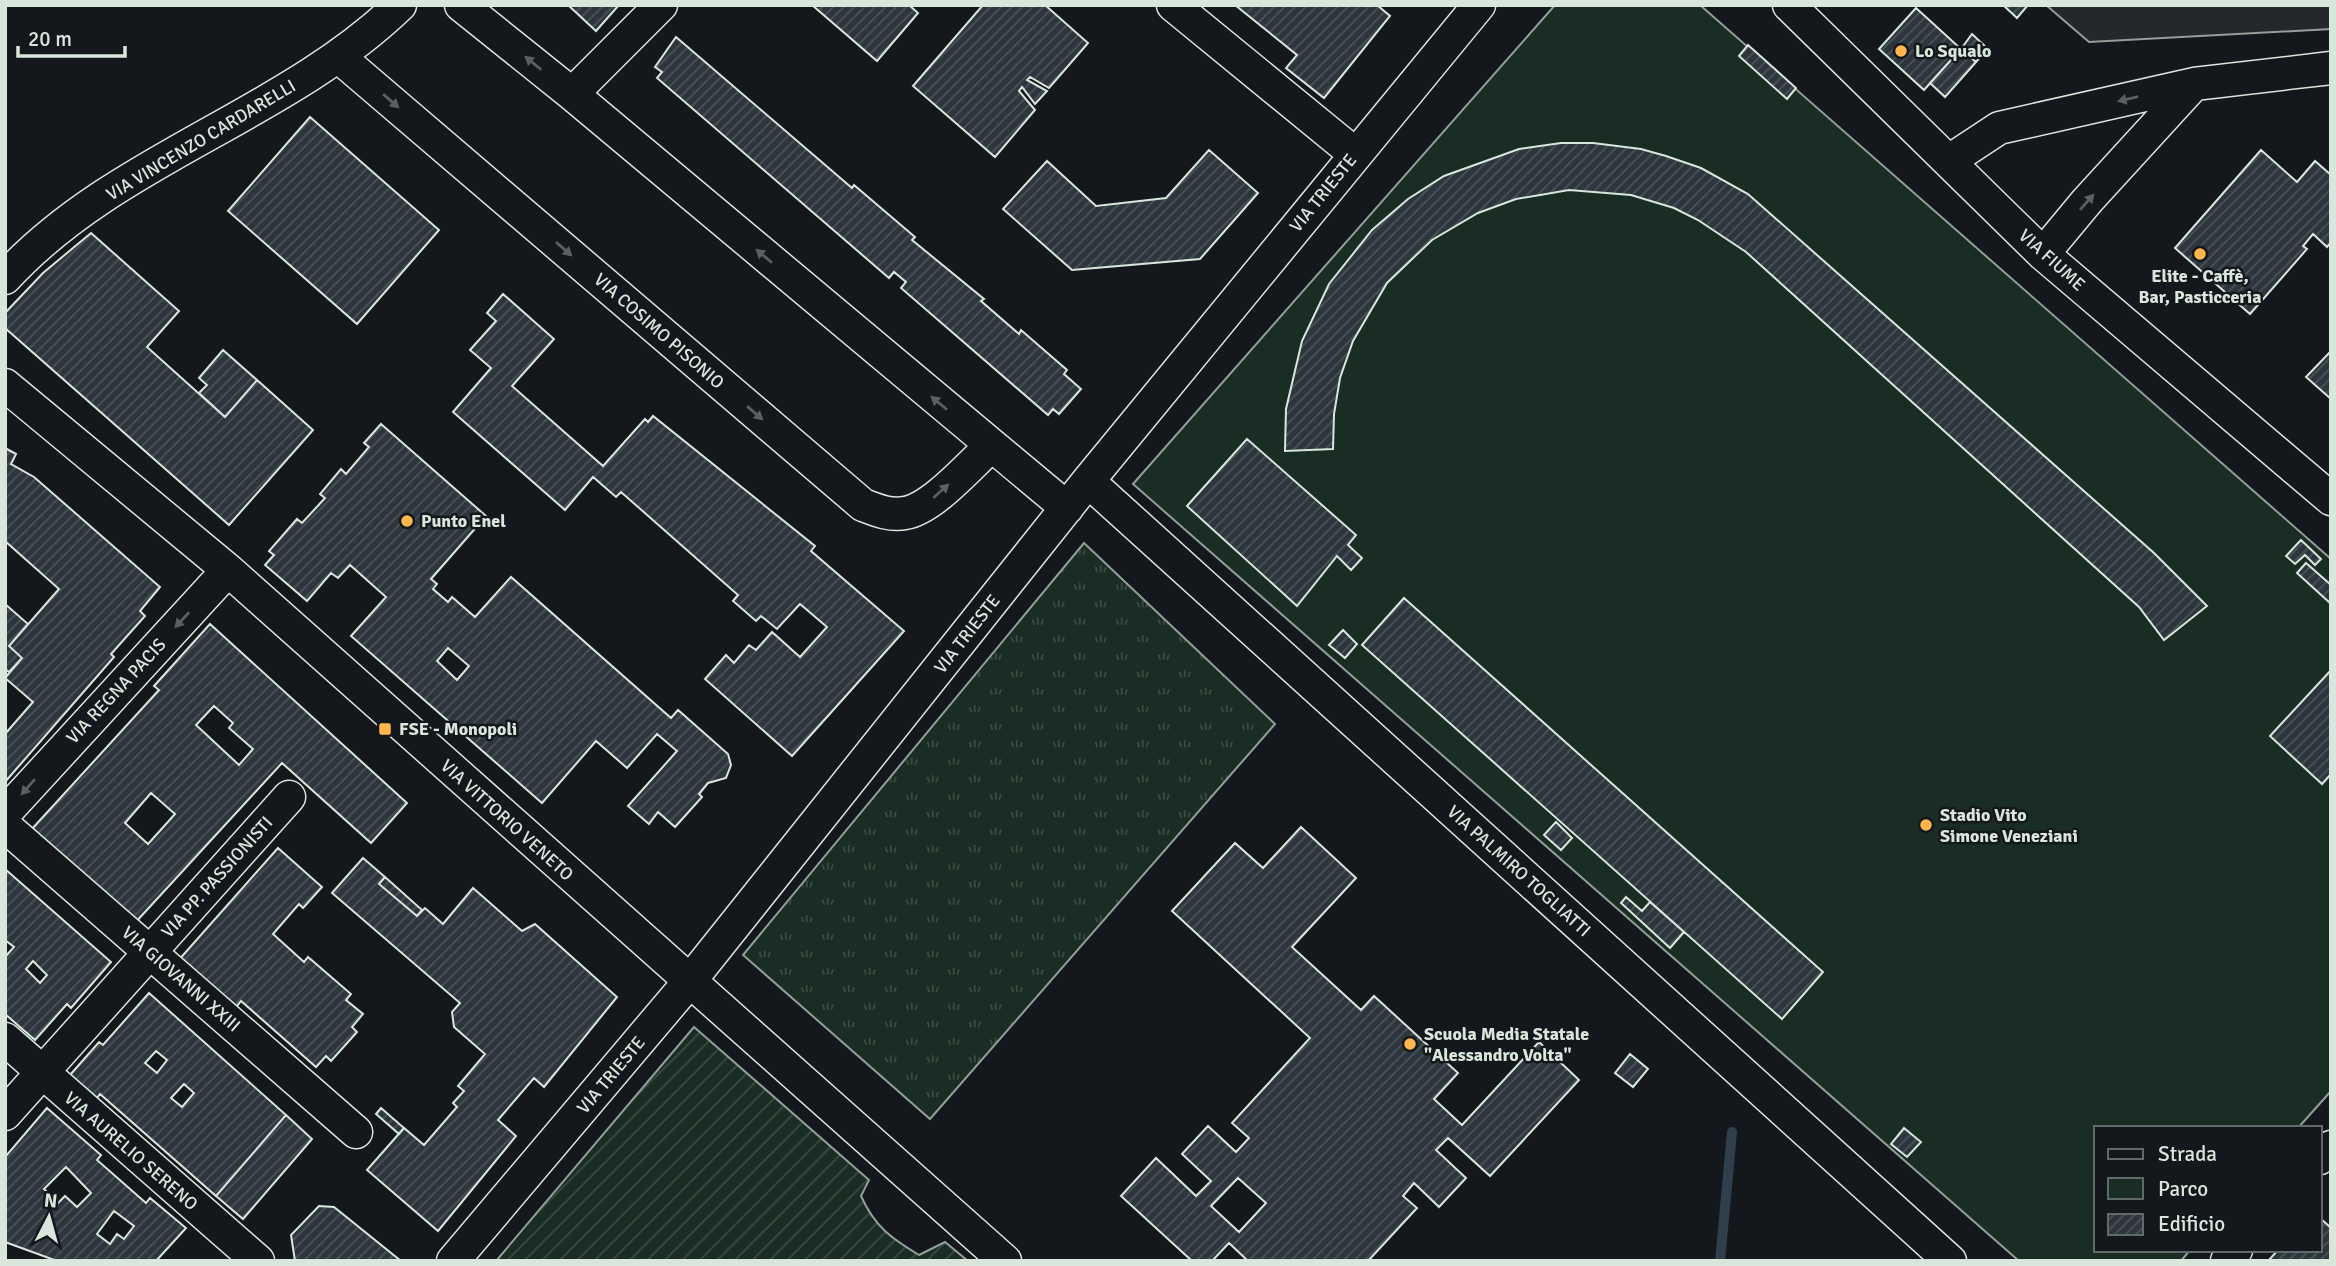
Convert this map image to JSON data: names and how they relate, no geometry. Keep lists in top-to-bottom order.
{
  "streets": {
    "street": [
      "VIA VINCENZO CARDARELLI",
      "VIA TRIESTE",
      "VIA FIUME",
      "VIA COSIMO PISONIO",
      "VIA REGNA PACIS",
      "VIA VITTORIO VENETO",
      "VIA PALMIRO TOGLIATTI",
      "VIA PP. PASSIONISTI",
      "VIA GIOVANNI XXIII",
      "VIA AURELIO SERENO"
    ]
  },
  "crossings": [
    ["VIA VINCENZO CARDARELLI", "VIA COSIMO PISONIO"],
    ["VIA TRIESTE", "VIA VITTORIO VENETO"],
    ["VIA TRIESTE", "VIA PALMIRO TOGLIATTI"],
    ["VIA REGNA PACIS", "VIA VITTORIO VENETO"],
    ["VIA PP. PASSIONISTI", "VIA GIOVANNI XXIII"],
    ["VIA PP. PASSIONISTI", "VIA AURELIO SERENO"]
  ],
  "one_way": ["VIA REGNA PACIS"],
  "places": {
    "other": [
      "Lo Squalo",
      "Elite - Caffè, Bar, Pasticceria",
      "Punto Enel",
      "Stadio Vito Simone Veneziani",
      "Scuola Media Statale \"Alessandro Volta\""
    ],
    "transit": ["FSE - Monopoli"]
  },
  "legend": ["Strada", "Parco", "Edificio"],
  "scale_bar": "20 m",
  "north": "top"
}
